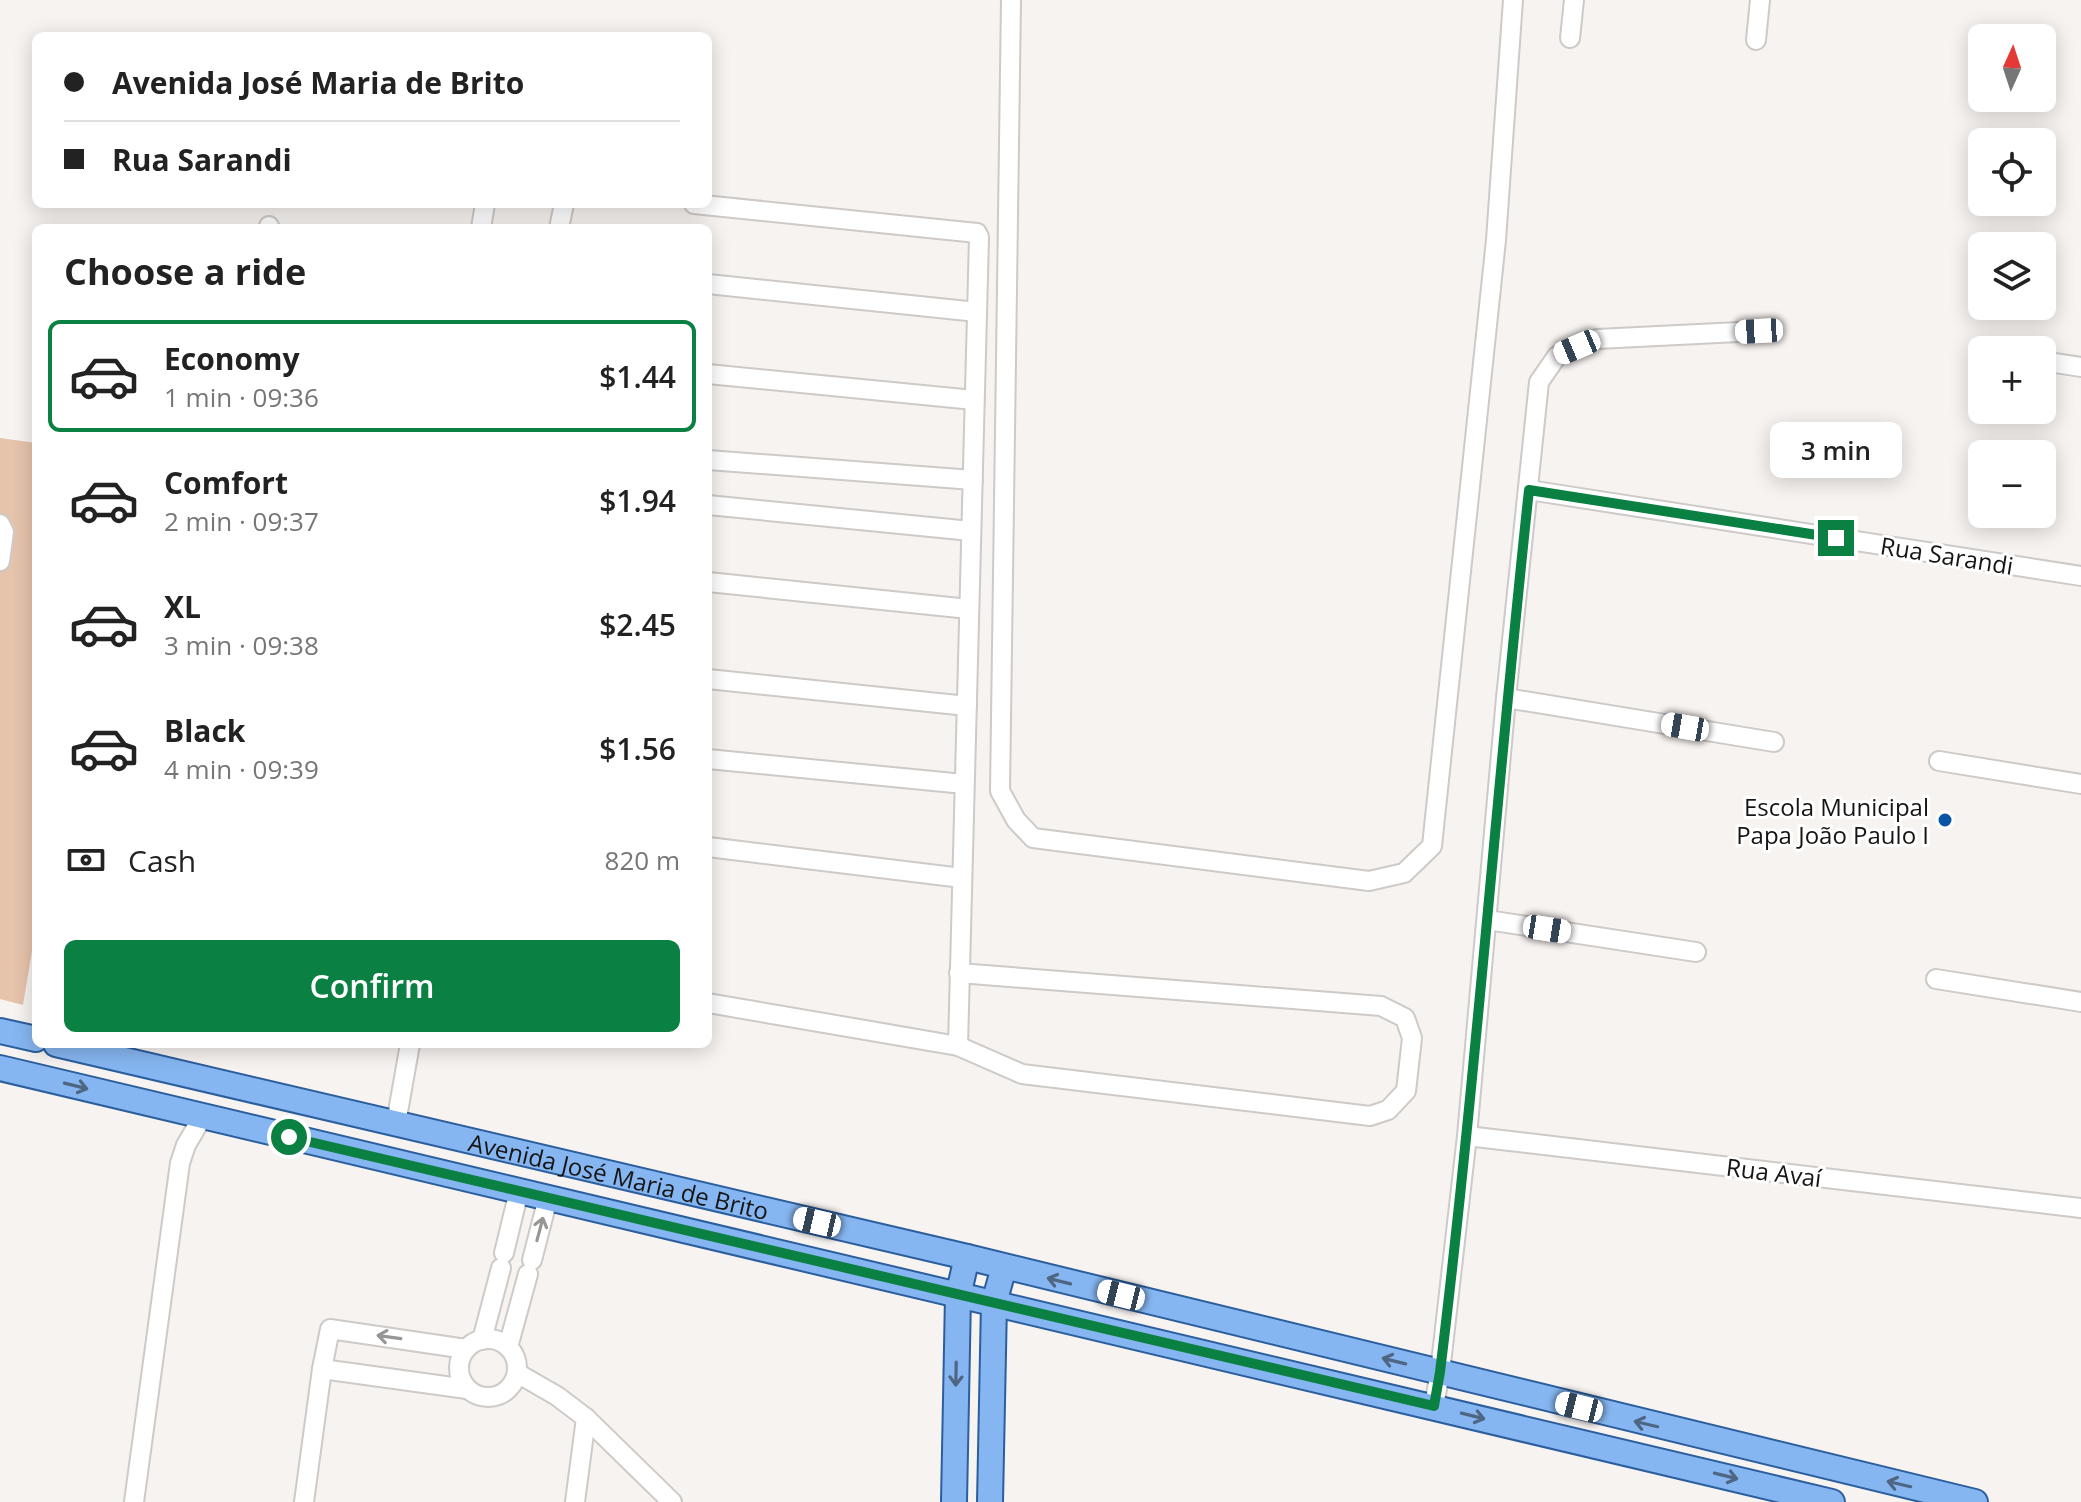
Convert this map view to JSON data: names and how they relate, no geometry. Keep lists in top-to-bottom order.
{
  "streets": {
    "main road": ["Avenida José Maria de Brito"],
    "street": ["Rua Sarandi", "Rua Avaí"]
  },
  "places": ["Escola Municipal Papa João Paulo I"],
  "north": "top",
  "page": {
    "map_buttons": ["+", "−"],
    "banner": ["Avenida José Maria de Brito", "Rua Sarandi"],
    "heading": "Choose a ride",
    "list": [
      {
        "name": "Economy",
        "note": "1 min · 09:36",
        "value": "$1.44"
      },
      {
        "name": "Comfort",
        "note": "2 min · 09:37",
        "value": "$1.94"
      },
      {
        "name": "XL",
        "note": "3 min · 09:38",
        "value": "$2.45"
      },
      {
        "name": "Black",
        "note": "4 min · 09:39",
        "value": "$1.56"
      }
    ],
    "bubble": "3 min",
    "pay": ["Cash", "820 m"],
    "buttons": "Confirm"
  }
}
